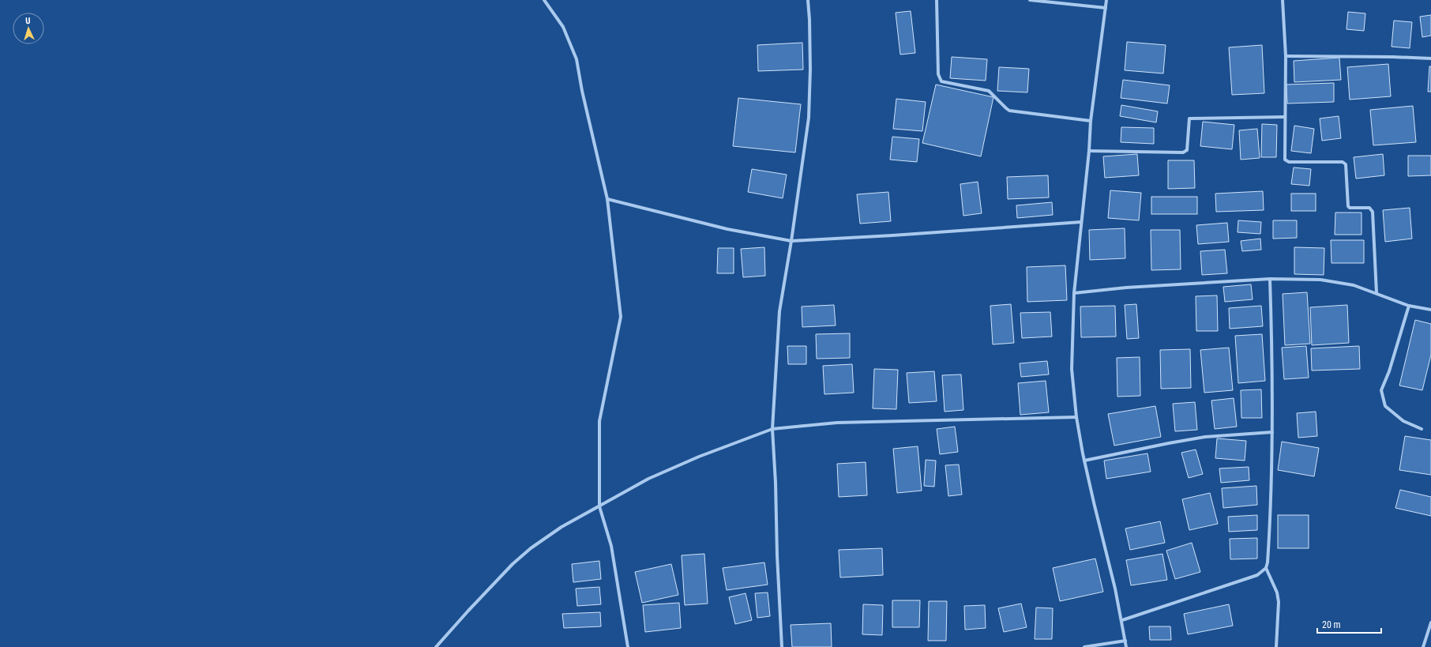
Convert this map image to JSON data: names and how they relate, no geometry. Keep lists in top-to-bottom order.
{
  "scale_bar": "20 m",
  "north": "top"
}
